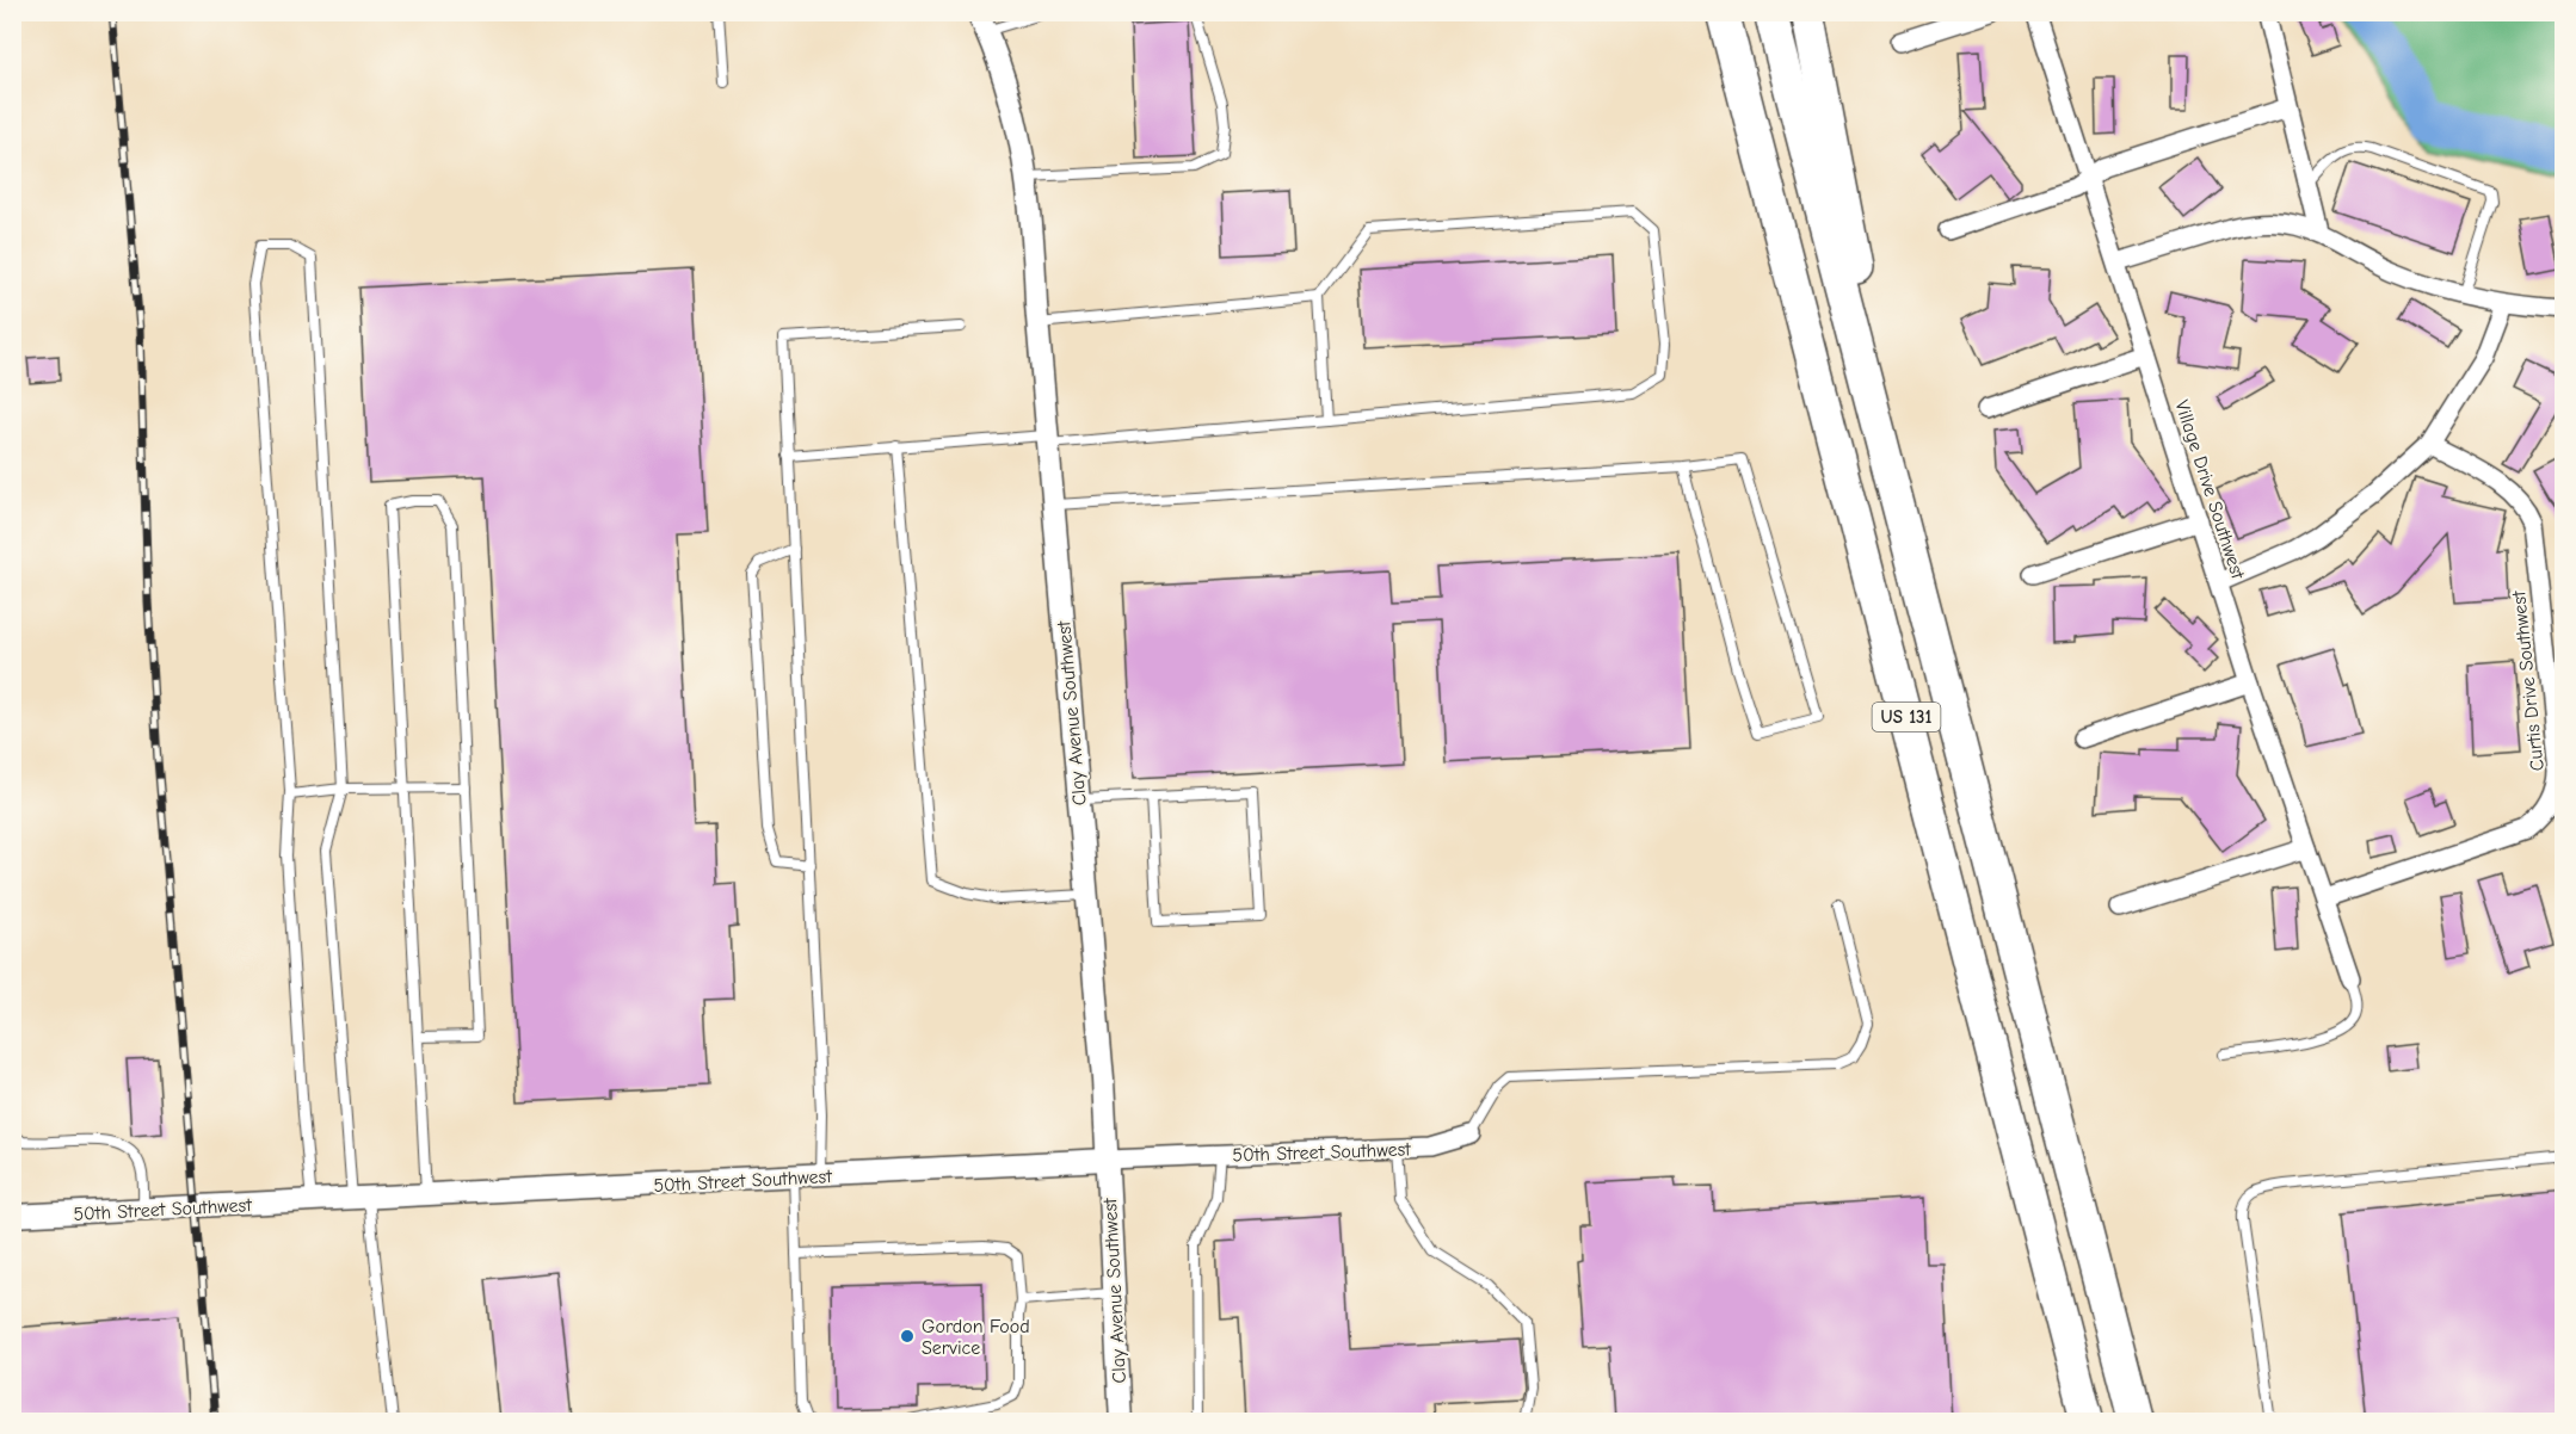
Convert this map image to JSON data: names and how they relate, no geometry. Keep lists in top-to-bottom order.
{
  "streets": {
    "highway": ["US 131"],
    "street": [
      "Village Drive Southwest",
      "Curtis Drive Southwest",
      "Clay Avenue Southwest",
      "50th Street Southwest"
    ]
  },
  "crossings": [
    ["Village Drive Southwest", "Curtis Drive Southwest"],
    ["Clay Avenue Southwest", "50th Street Southwest"]
  ],
  "places": ["Gordon Food Service"]
}
